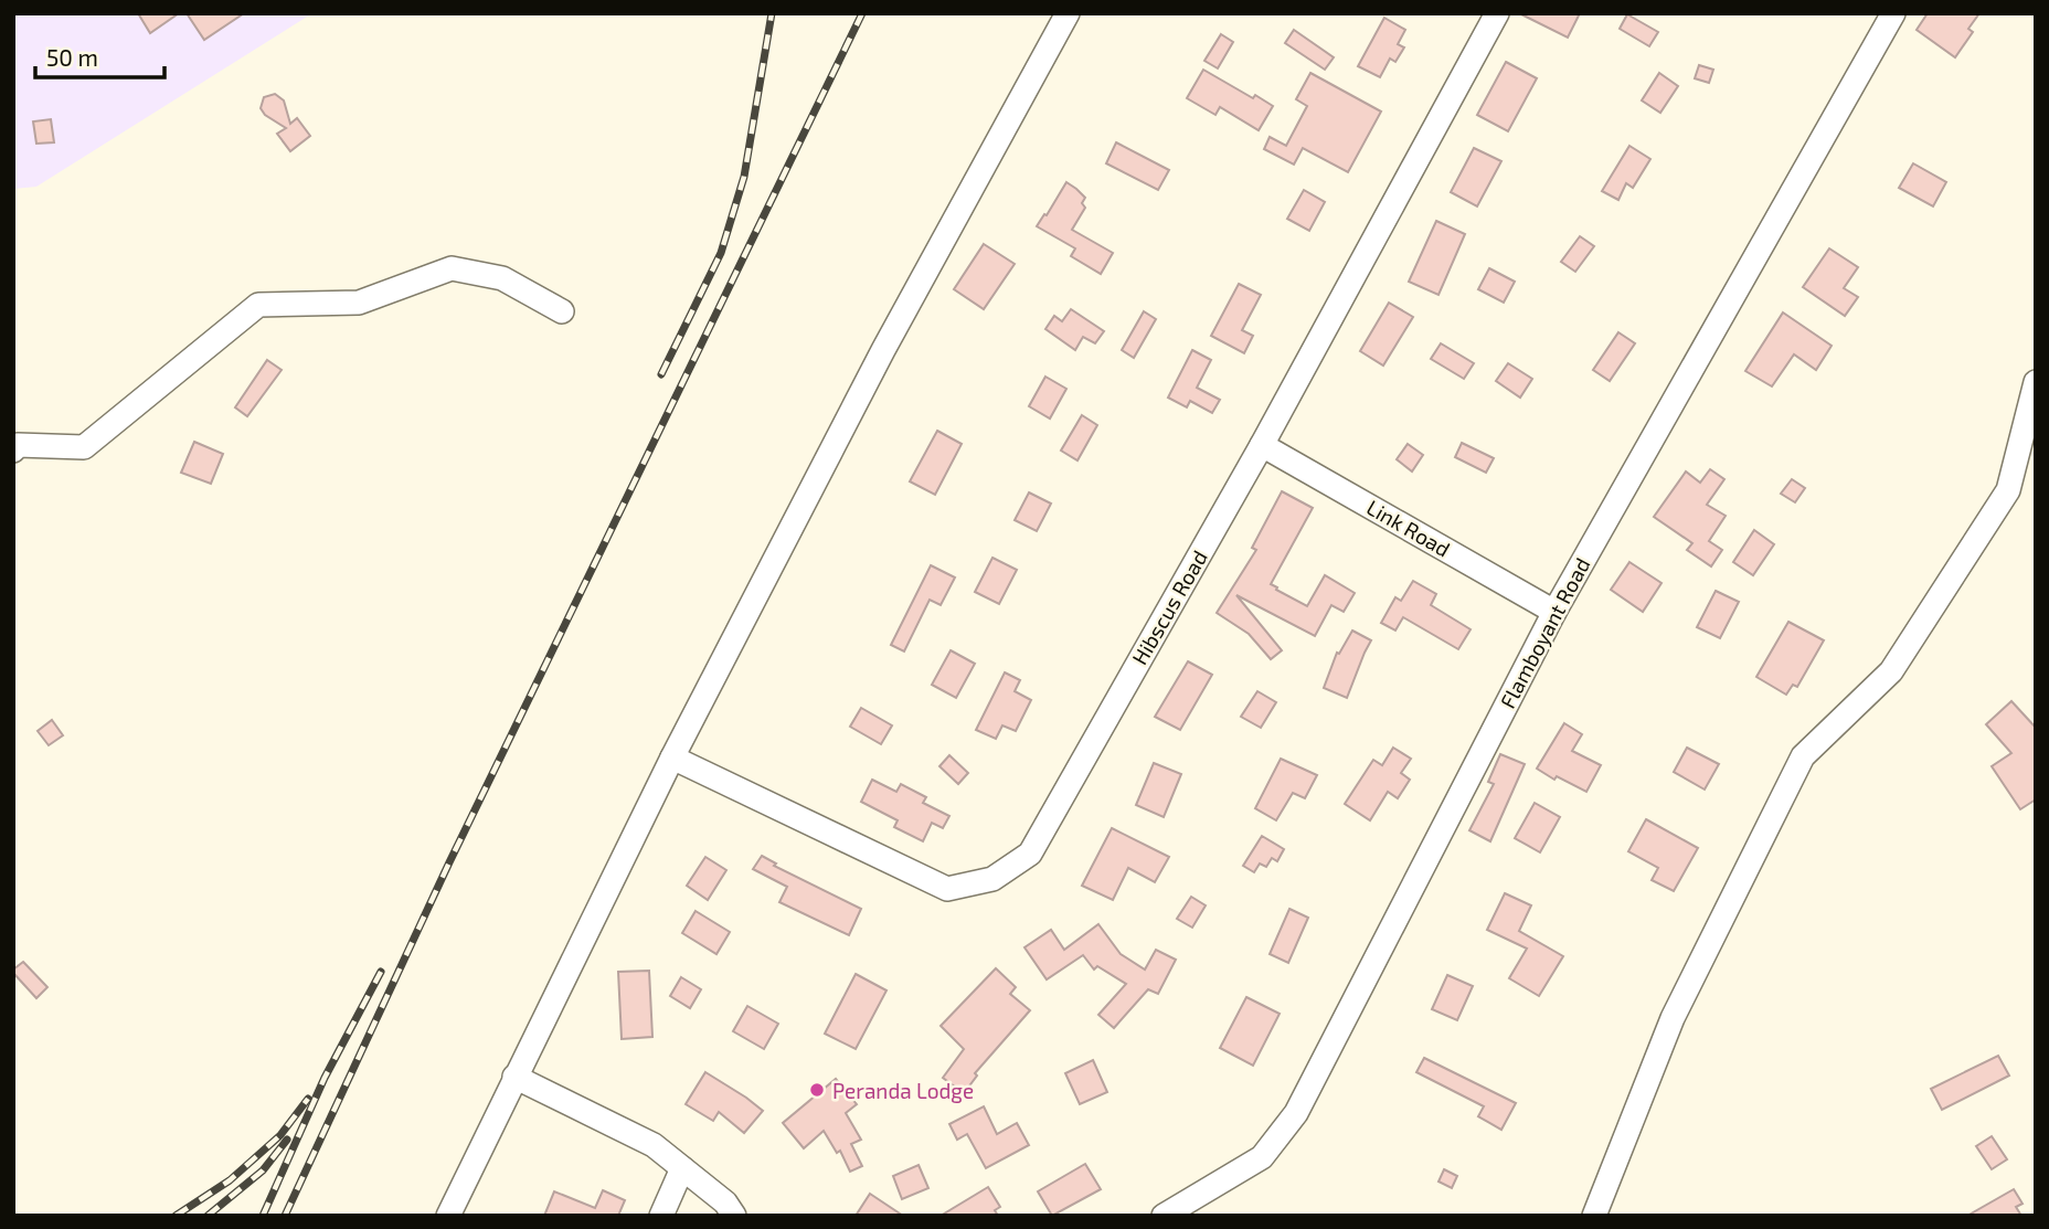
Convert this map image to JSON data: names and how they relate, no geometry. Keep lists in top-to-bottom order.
{
  "streets": {
    "street": ["Link Road", "Hibscus Road", "Flamboyant Road"]
  },
  "crossings": [
    ["Link Road", "Hibscus Road"],
    ["Link Road", "Flamboyant Road"]
  ],
  "places": ["Peranda Lodge"],
  "scale_bar": "50 m"
}
